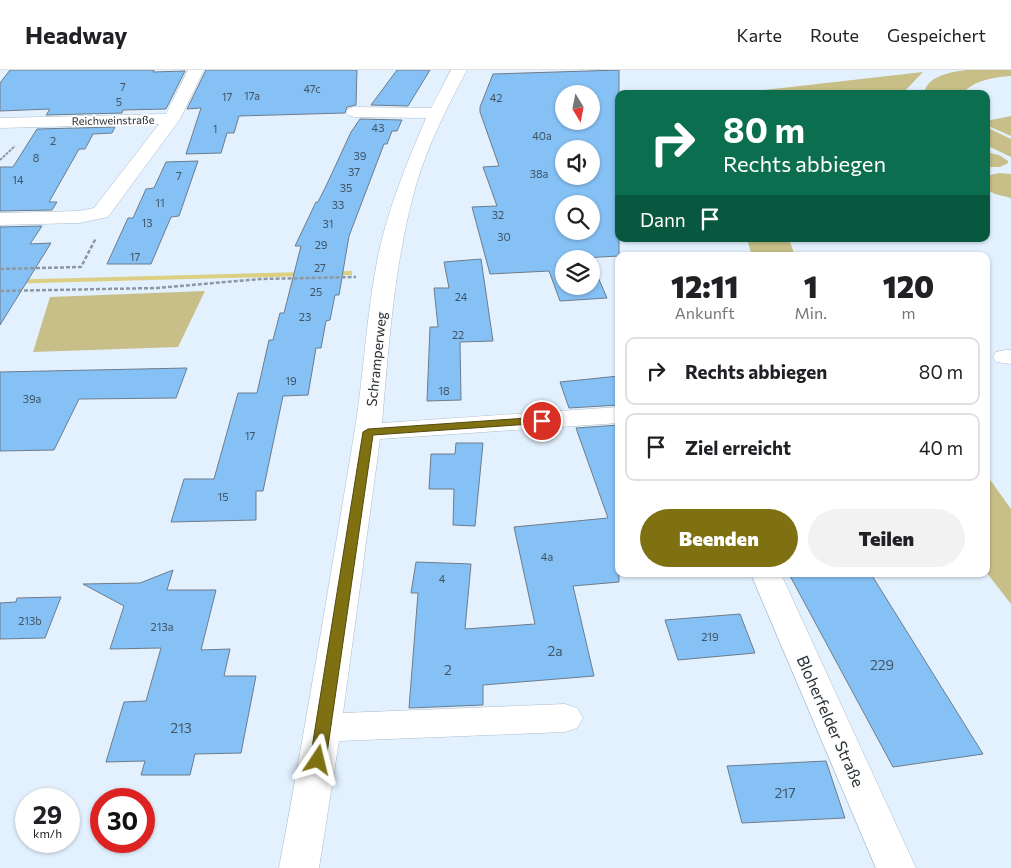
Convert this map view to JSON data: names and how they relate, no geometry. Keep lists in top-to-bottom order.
{
  "streets": {
    "street": ["Reichweinstraße", "Schramperweg", "Bloherfelder Straße"]
  },
  "house_numbers": [
    "7",
    "47c",
    "17a",
    "17",
    "42",
    "5",
    "43",
    "1",
    "40a",
    "2",
    "39",
    "8",
    "37",
    "38a",
    "7",
    "14",
    "35",
    "11",
    "33",
    "32",
    "13",
    "31",
    "30",
    "29",
    "17",
    "27",
    "25",
    "24",
    "23",
    "22",
    "19",
    "18",
    "39a",
    "17",
    "15",
    "4a",
    "4",
    "213b",
    "213a",
    "219",
    "2a",
    "229",
    "2",
    "213",
    "217"
  ],
  "north": "bottom",
  "page": {
    "header": "Headway",
    "nav": ["Karte", "Route", "Gespeichert"],
    "turn": ["80 m", "Rechts abbiegen"],
    "then": "Dann",
    "eta": [
      "12:11",
      "Ankunft",
      "1",
      "Min.",
      "120",
      "m"
    ],
    "list": [
      {
        "name": "Rechts abbiegen",
        "value": "80 m"
      },
      {
        "name": "Ziel erreicht",
        "value": "40 m"
      }
    ],
    "buttons": ["Beenden", "Teilen"],
    "speed": "29 km/h",
    "limit": "30"
  }
}
